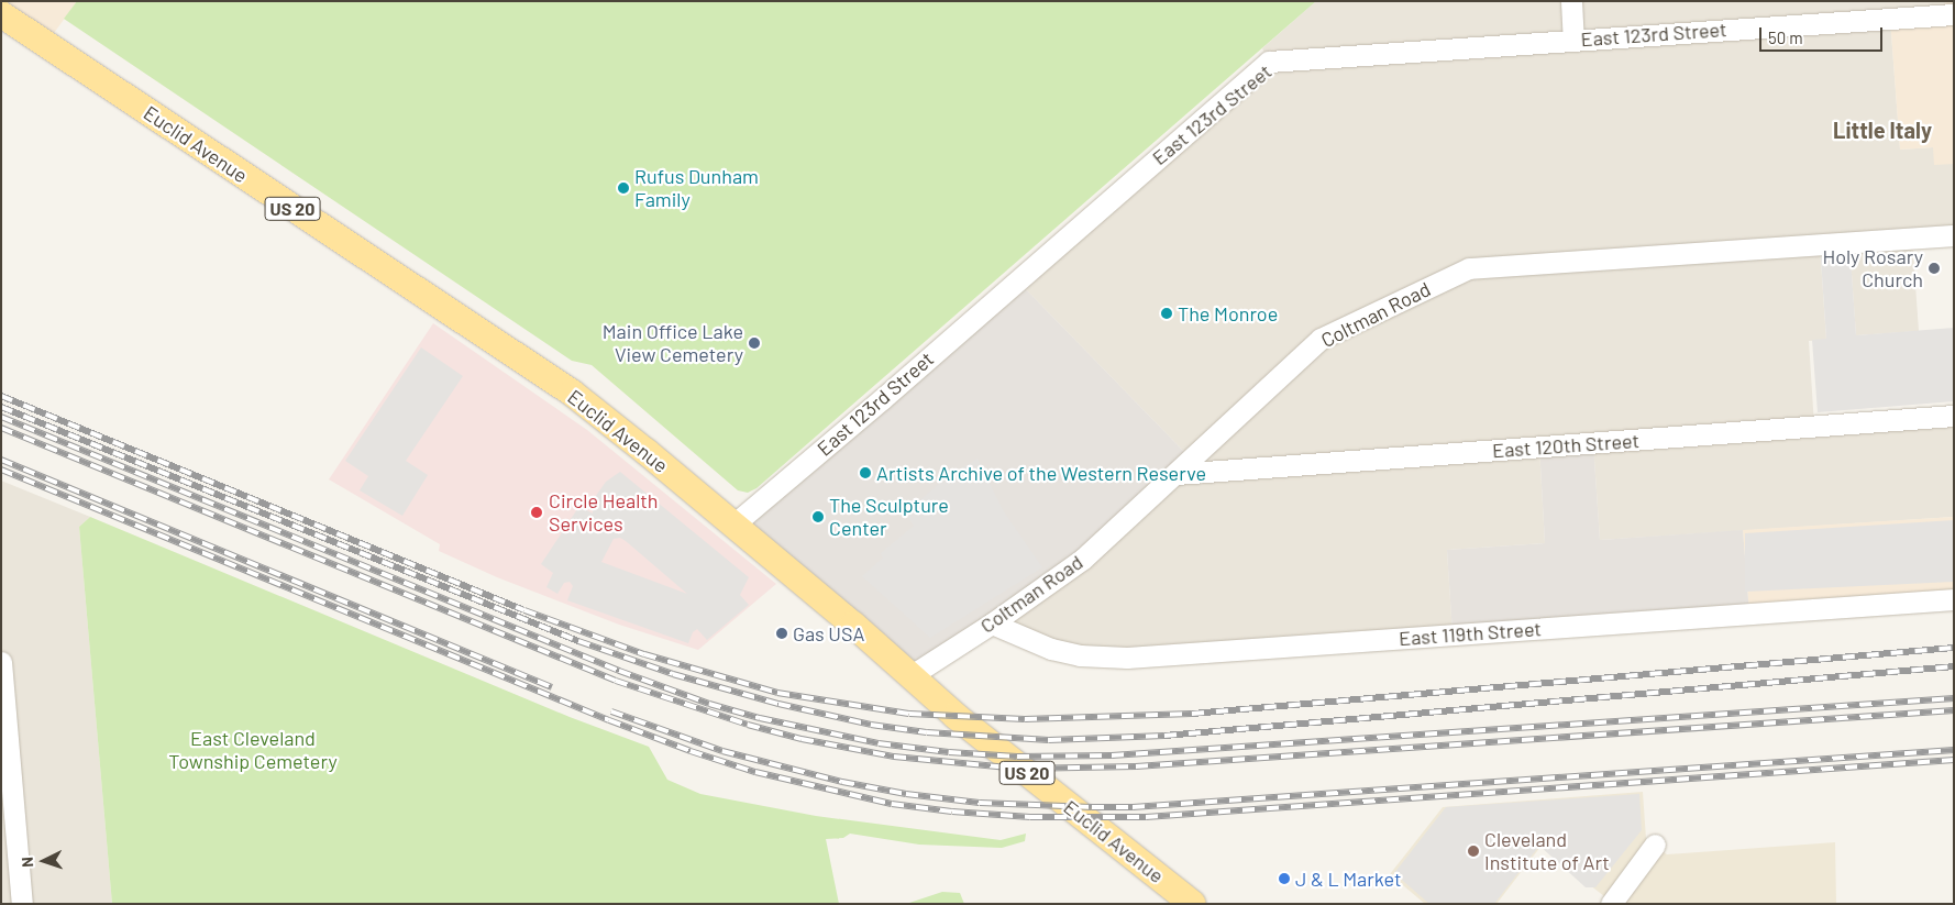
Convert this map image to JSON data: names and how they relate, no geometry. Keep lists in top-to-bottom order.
{
  "streets": {
    "main road": ["Euclid Avenue", "US 20"],
    "street": [
      "East 123rd Street",
      "Coltman Road",
      "East 120th Street",
      "East 119th Street"
    ]
  },
  "crossings": [
    ["East 123rd Street", "Euclid Avenue"],
    ["Euclid Avenue", "Coltman Road"],
    ["Coltman Road", "East 120th Street"],
    ["Coltman Road", "East 119th Street"]
  ],
  "districts": ["Little Italy"],
  "parks": ["East Cleveland Township Cemetery"],
  "places": [
    "Rufus Dunham Family",
    "Holy Rosary Church",
    "The Monroe",
    "Main Office Lake View Cemetery",
    "Artists Archive of the Western Reserve",
    "Circle Health Services",
    "The Sculpture Center",
    "Gas USA",
    "Cleveland Institute of Art",
    "J & L Market"
  ],
  "scale_bar": "50 m",
  "north": "left"
}
